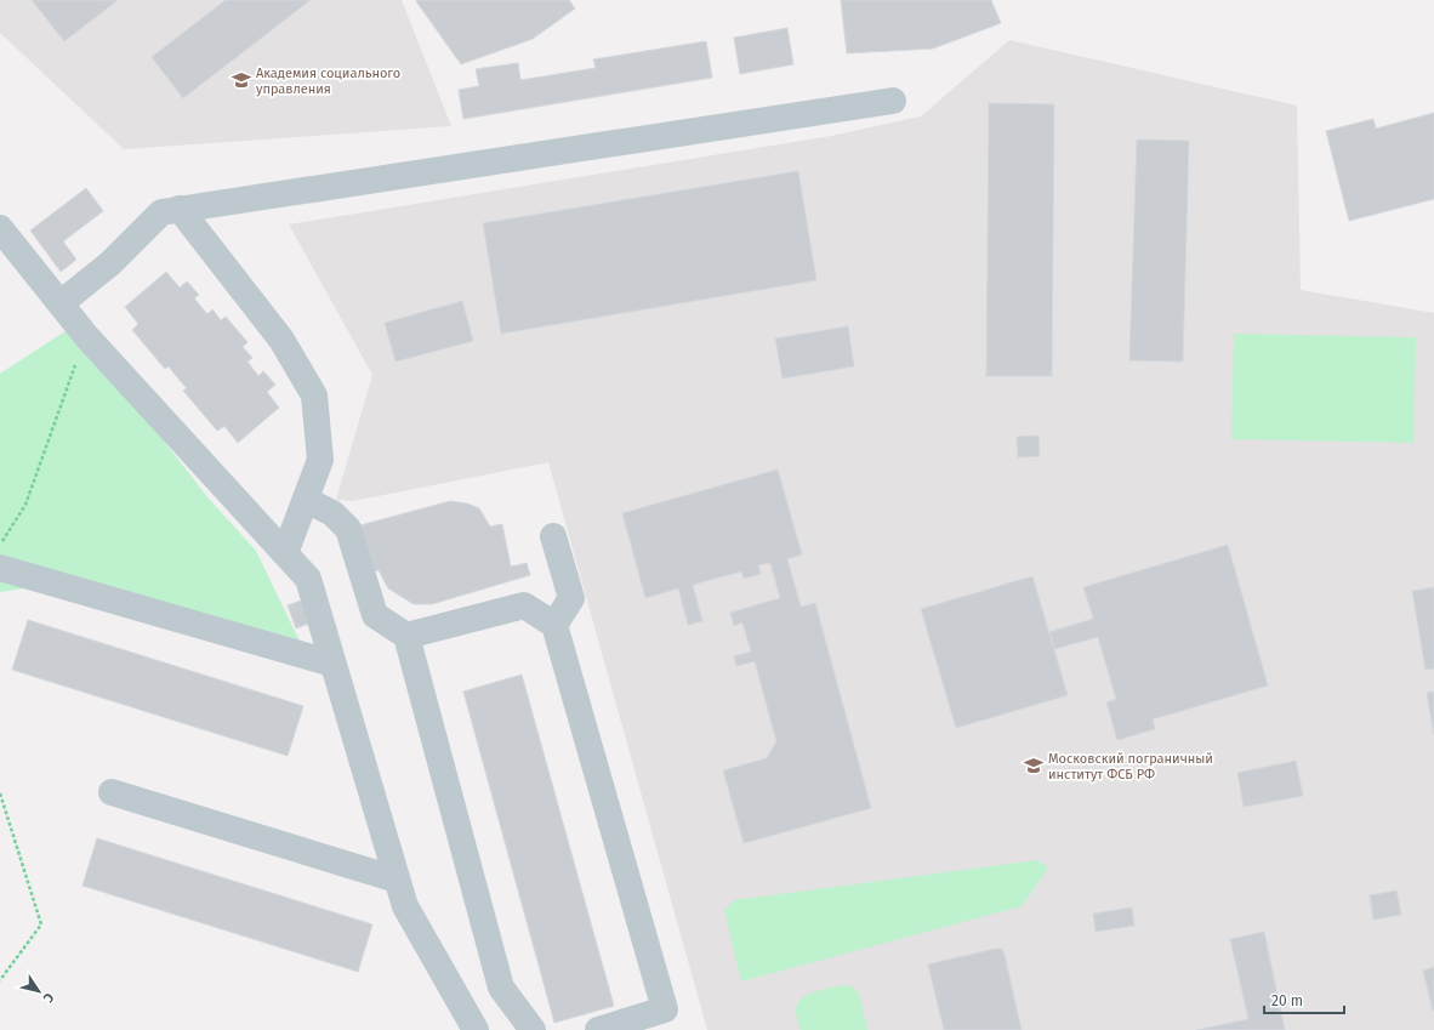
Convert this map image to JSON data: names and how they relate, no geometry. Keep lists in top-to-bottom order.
{
  "places": {
    "school or university": ["Академия социального управления", "Московский пограничный институт ФСБ РФ"]
  },
  "scale_bar": "20 m",
  "north": "bottom right"
}
